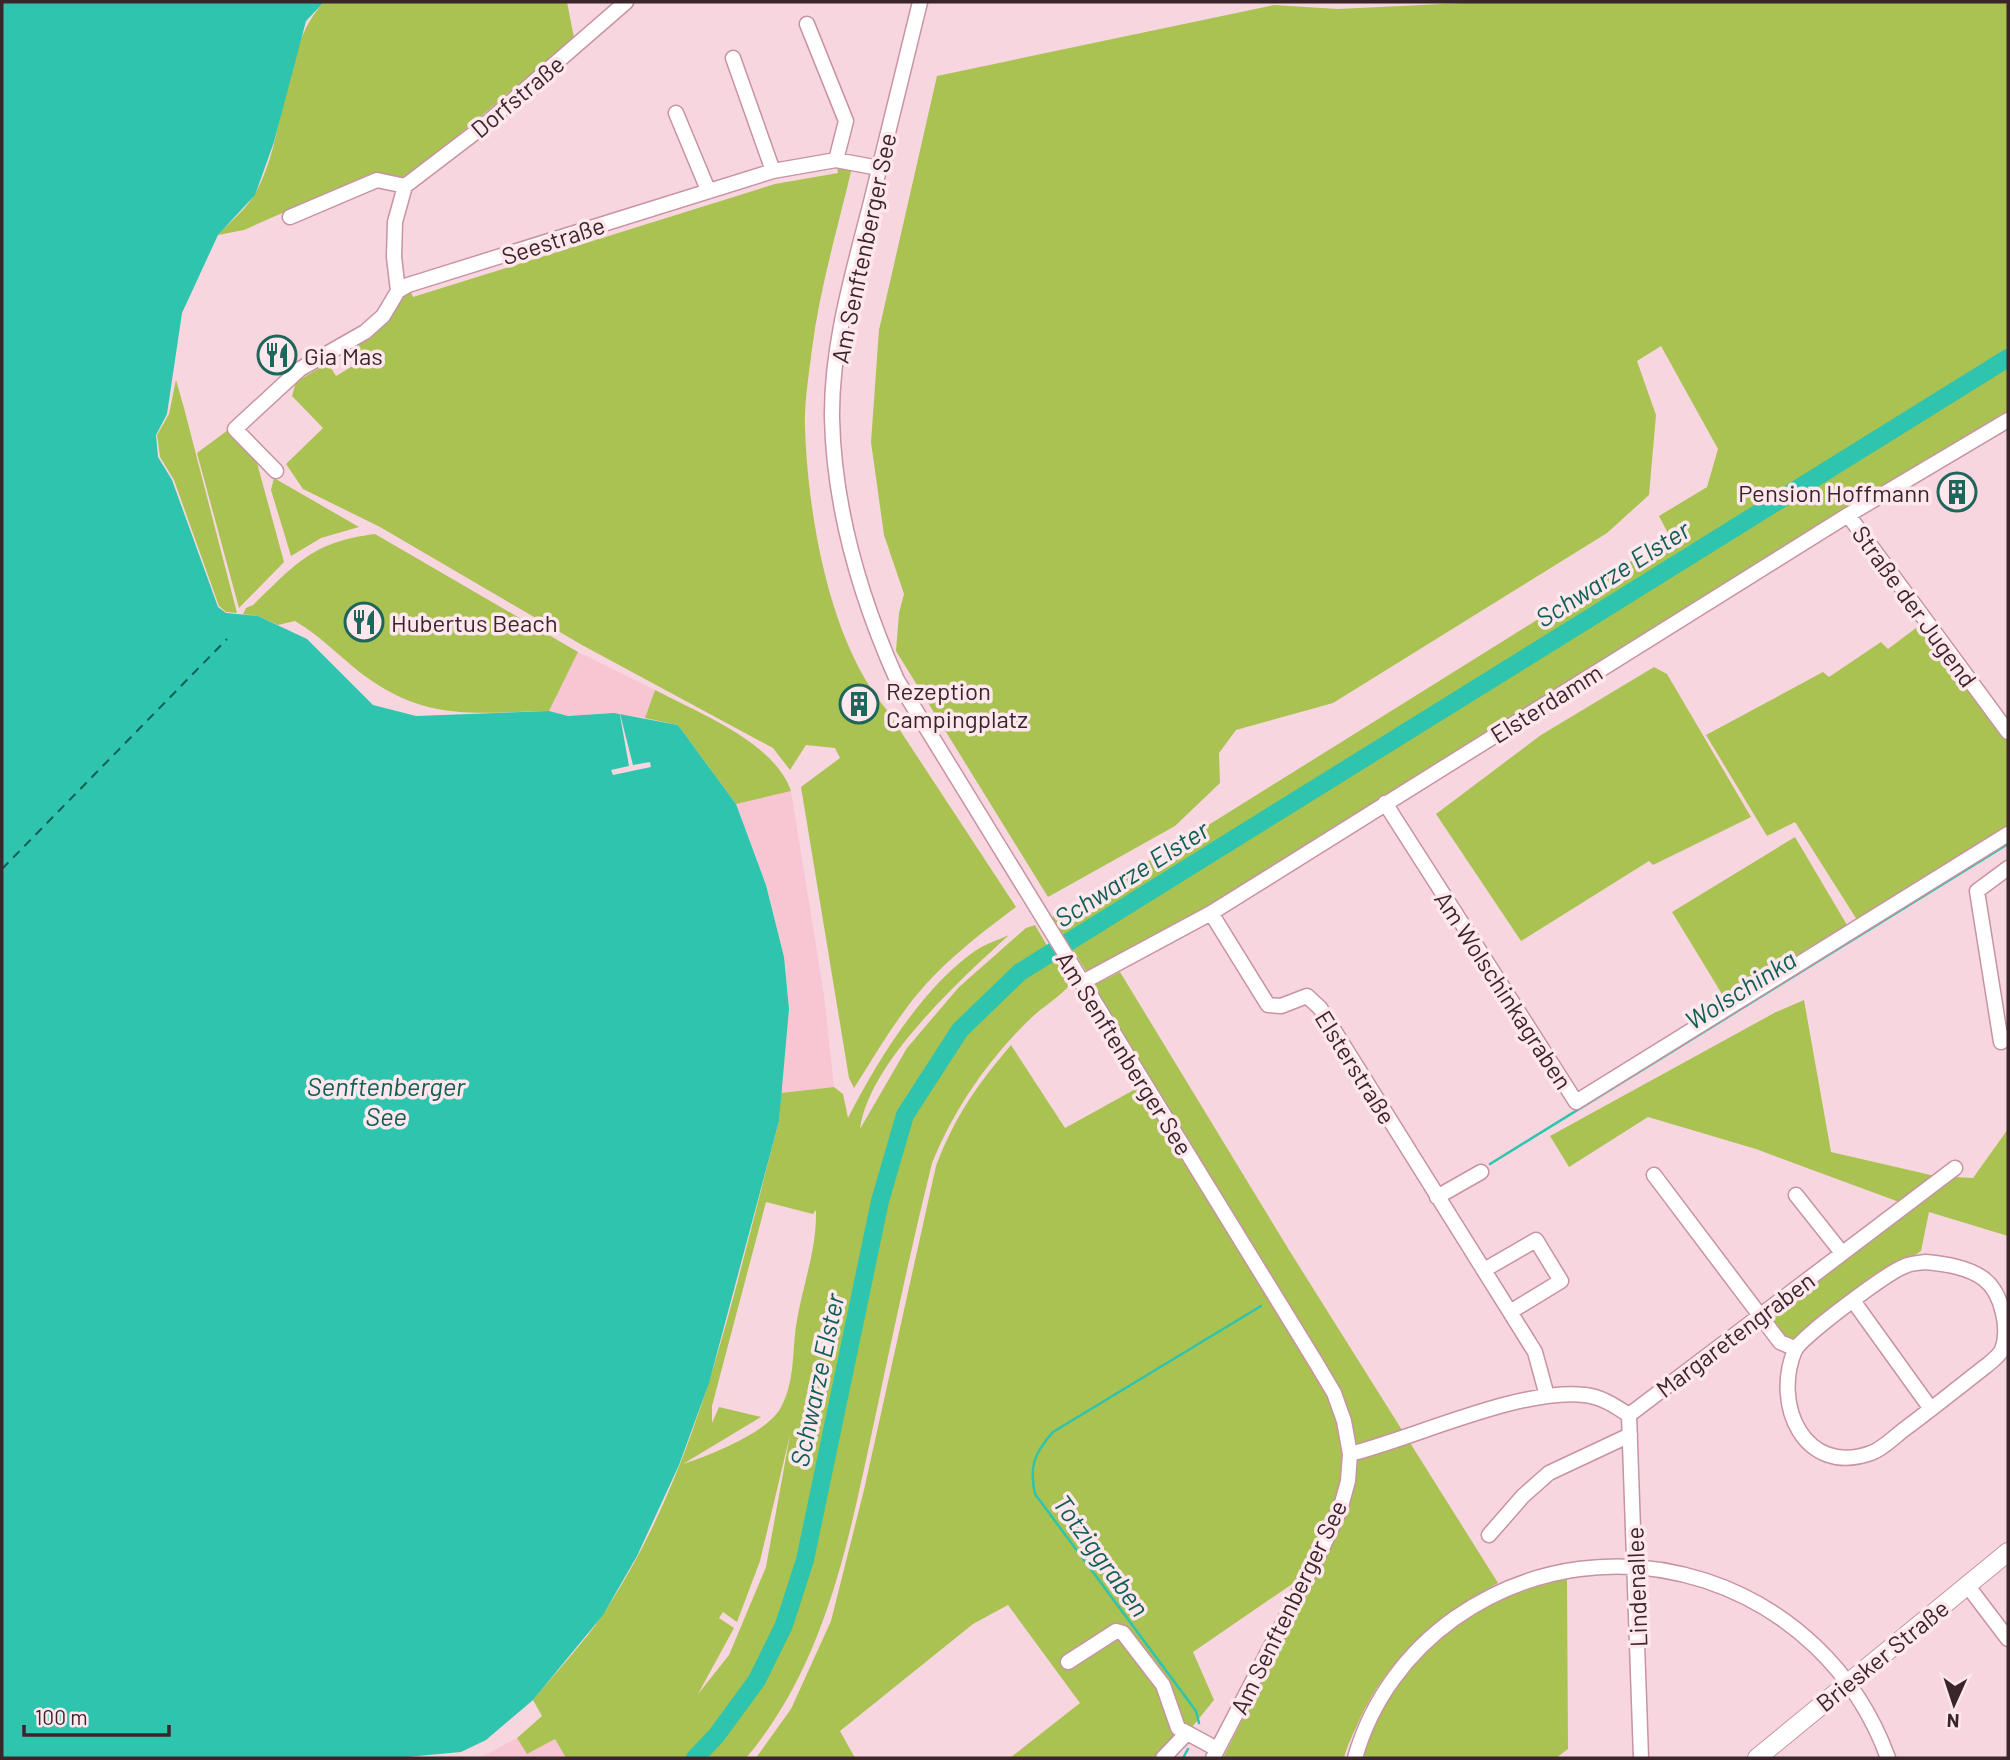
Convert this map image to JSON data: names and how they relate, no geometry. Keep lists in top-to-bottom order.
{
  "streets": {
    "main road": ["Briesker Straße"],
    "street": [
      "Dorfstraße",
      "Seestraße",
      "Am Senftenberger See",
      "Straße der Jugend",
      "Elsterdamm",
      "Am Wolschinkagraben",
      "Elsterstraße",
      "Margaretengraben",
      "Lindenallee"
    ]
  },
  "crossings": [
    ["Seestraße", "Am Senftenberger See"],
    ["Am Senftenberger See", "Elsterdamm"],
    ["Straße der Jugend", "Elsterdamm"],
    ["Elsterdamm", "Am Wolschinkagraben"],
    ["Elsterdamm", "Elsterstraße"],
    ["Margaretengraben", "Lindenallee"]
  ],
  "water": [
    "Schwarze Elster",
    "Wolschinka",
    "Senftenberger See",
    "Totziggraben"
  ],
  "places": {
    "restaurant": ["Gia Mas", "Hubertus Beach"],
    "building": ["Pension Hoffmann", "Rezeption Campingplatz"]
  },
  "scale_bar": "100 m",
  "north": "bottom"
}
